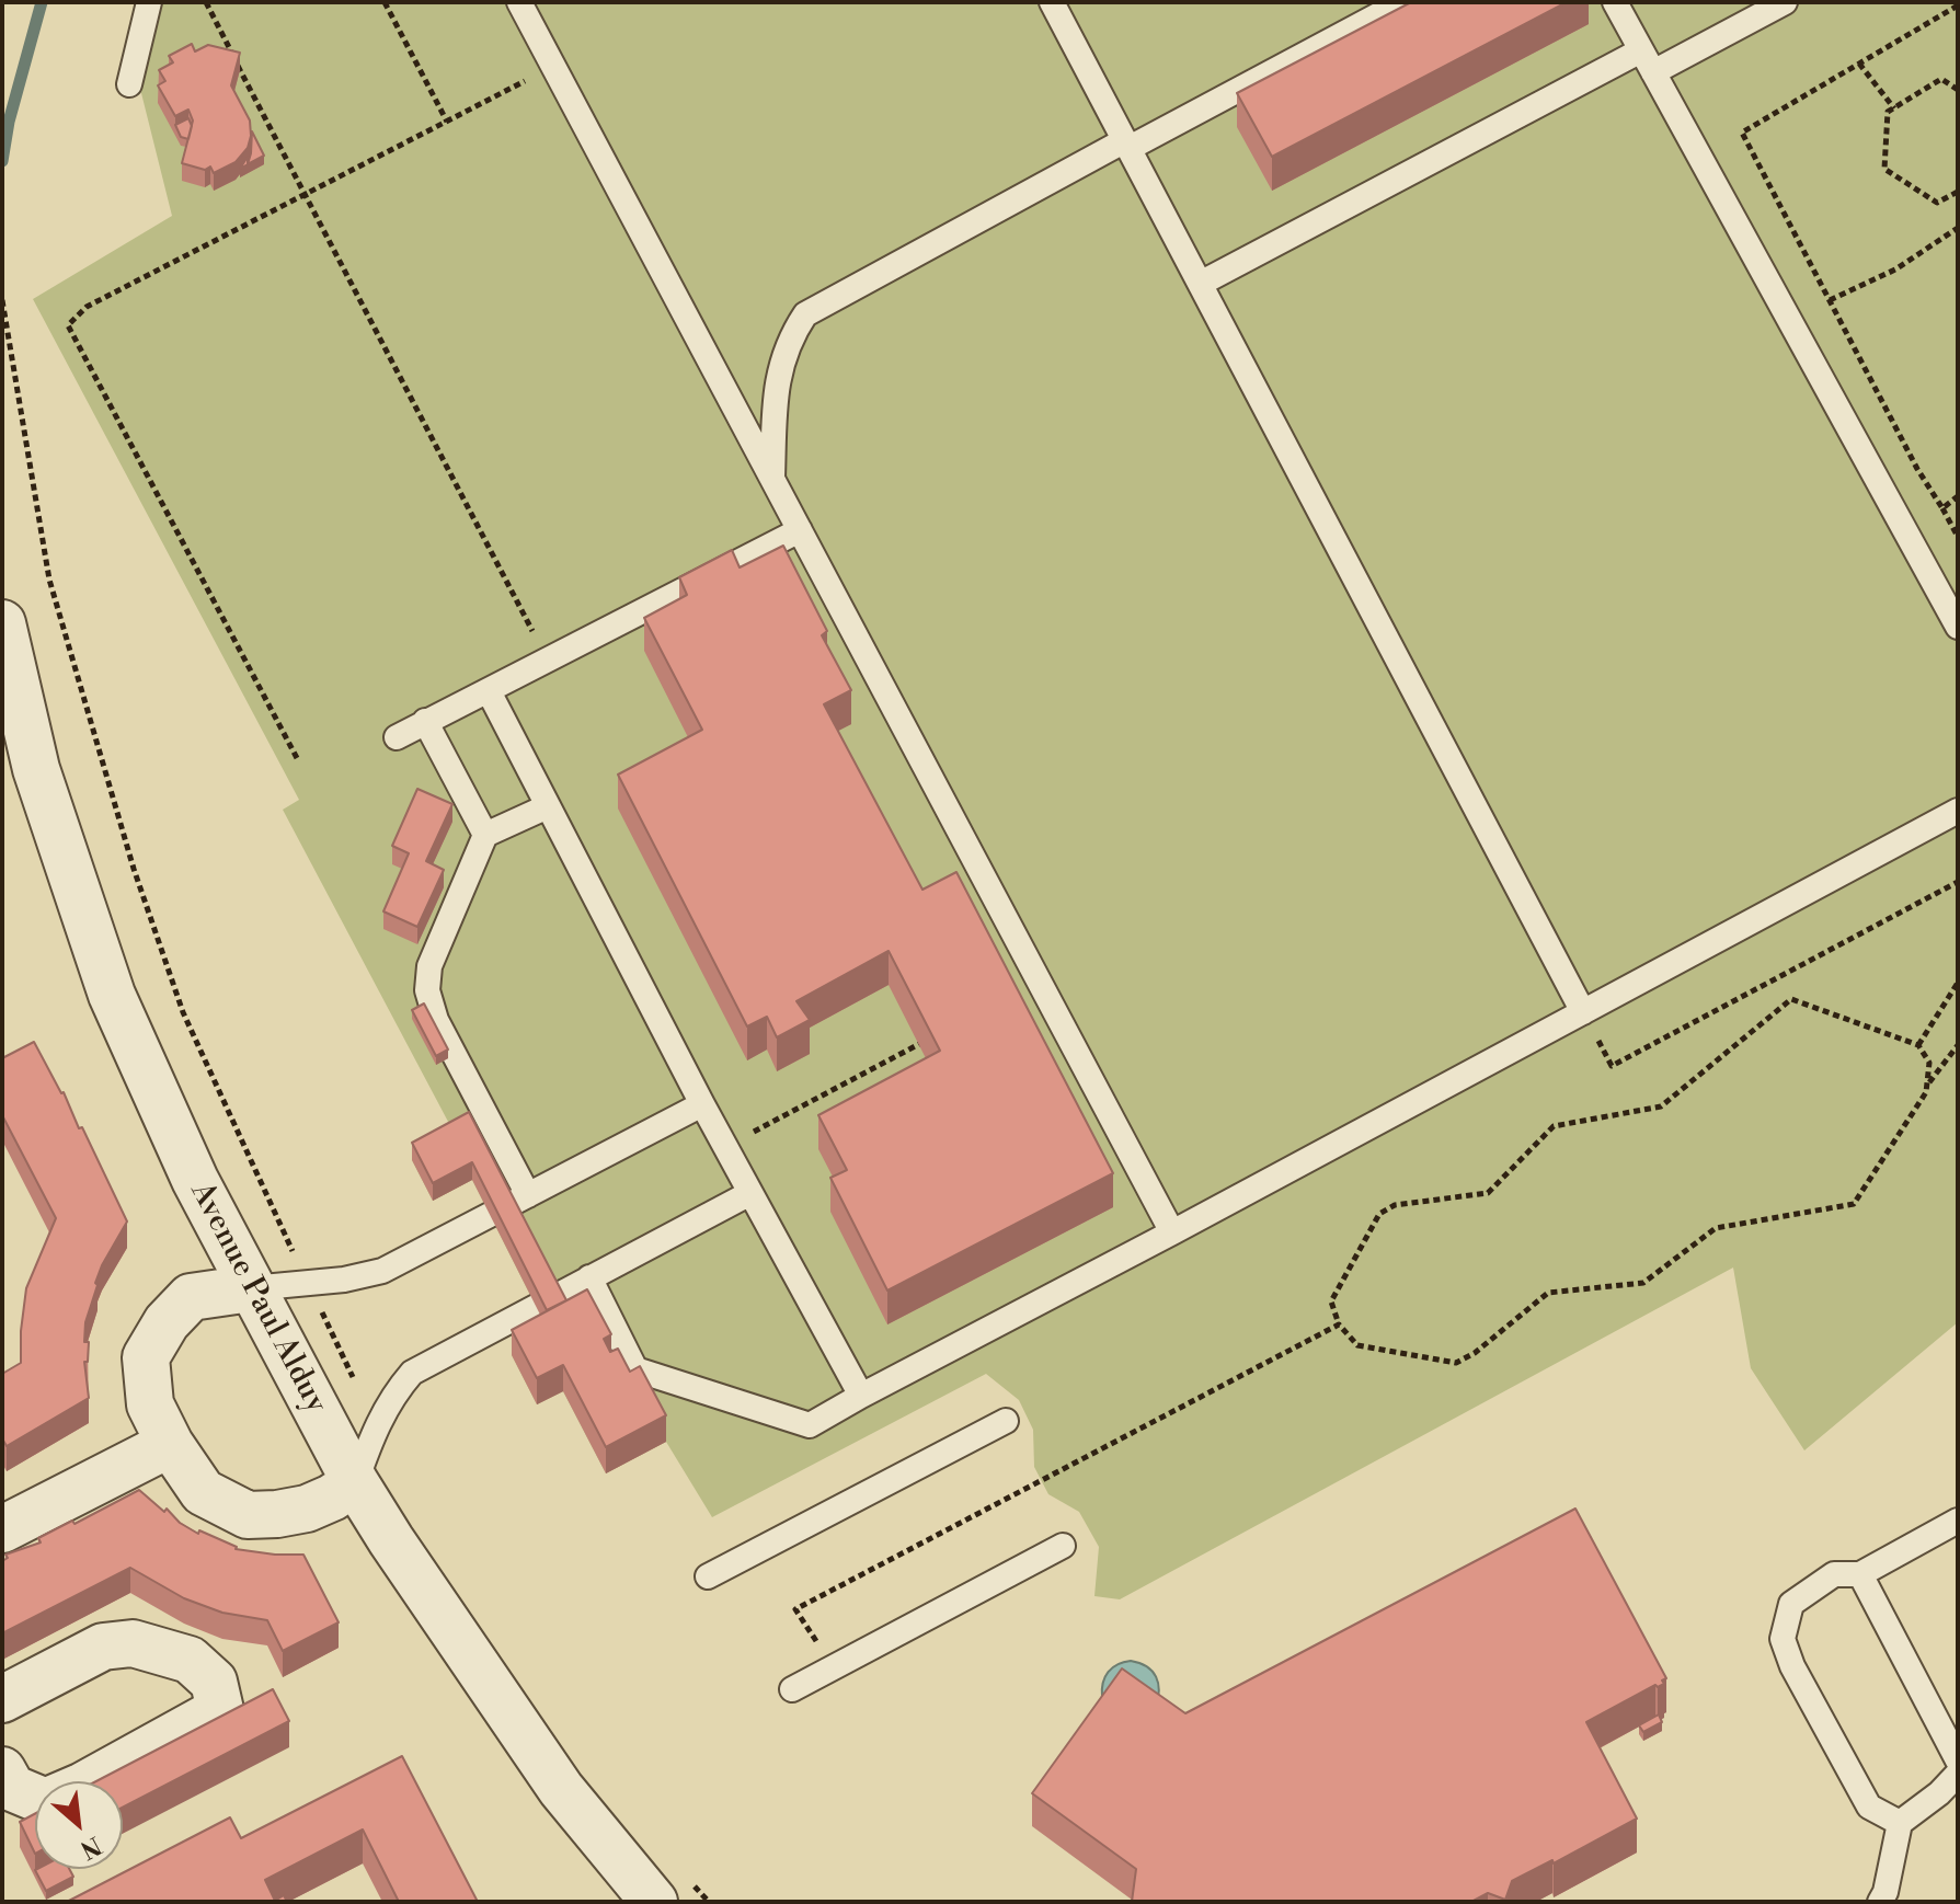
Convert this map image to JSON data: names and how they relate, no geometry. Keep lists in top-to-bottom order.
{
  "streets": {
    "street": ["Avenue Paul Alduy"]
  },
  "north": "bottom right"
}
